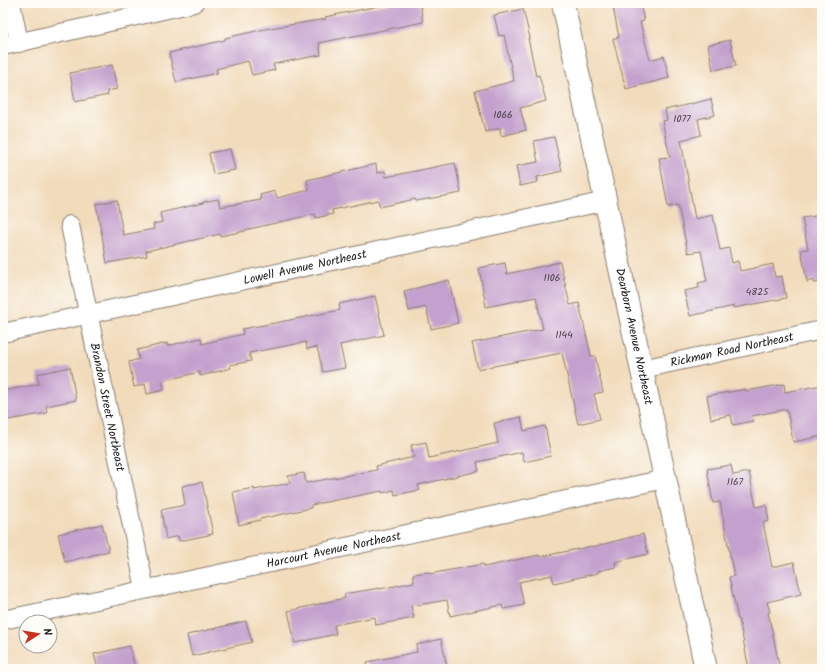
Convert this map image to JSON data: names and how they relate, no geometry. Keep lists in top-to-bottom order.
{
  "streets": {
    "street": [
      "Lowell Avenue Northeast",
      "Dearborn Avenue Northeast",
      "Rickman Road Northeast",
      "Brandon Street Northeast",
      "Harcourt Avenue Northeast"
    ]
  },
  "crossings": [
    ["Lowell Avenue Northeast", "Dearborn Avenue Northeast"],
    ["Lowell Avenue Northeast", "Brandon Street Northeast"],
    ["Dearborn Avenue Northeast", "Rickman Road Northeast"],
    ["Dearborn Avenue Northeast", "Harcourt Avenue Northeast"],
    ["Brandon Street Northeast", "Harcourt Avenue Northeast"]
  ],
  "house_numbers": [
    "1066",
    "1077",
    "1106",
    "4825",
    "1144",
    "1167"
  ],
  "north": "right"
}
